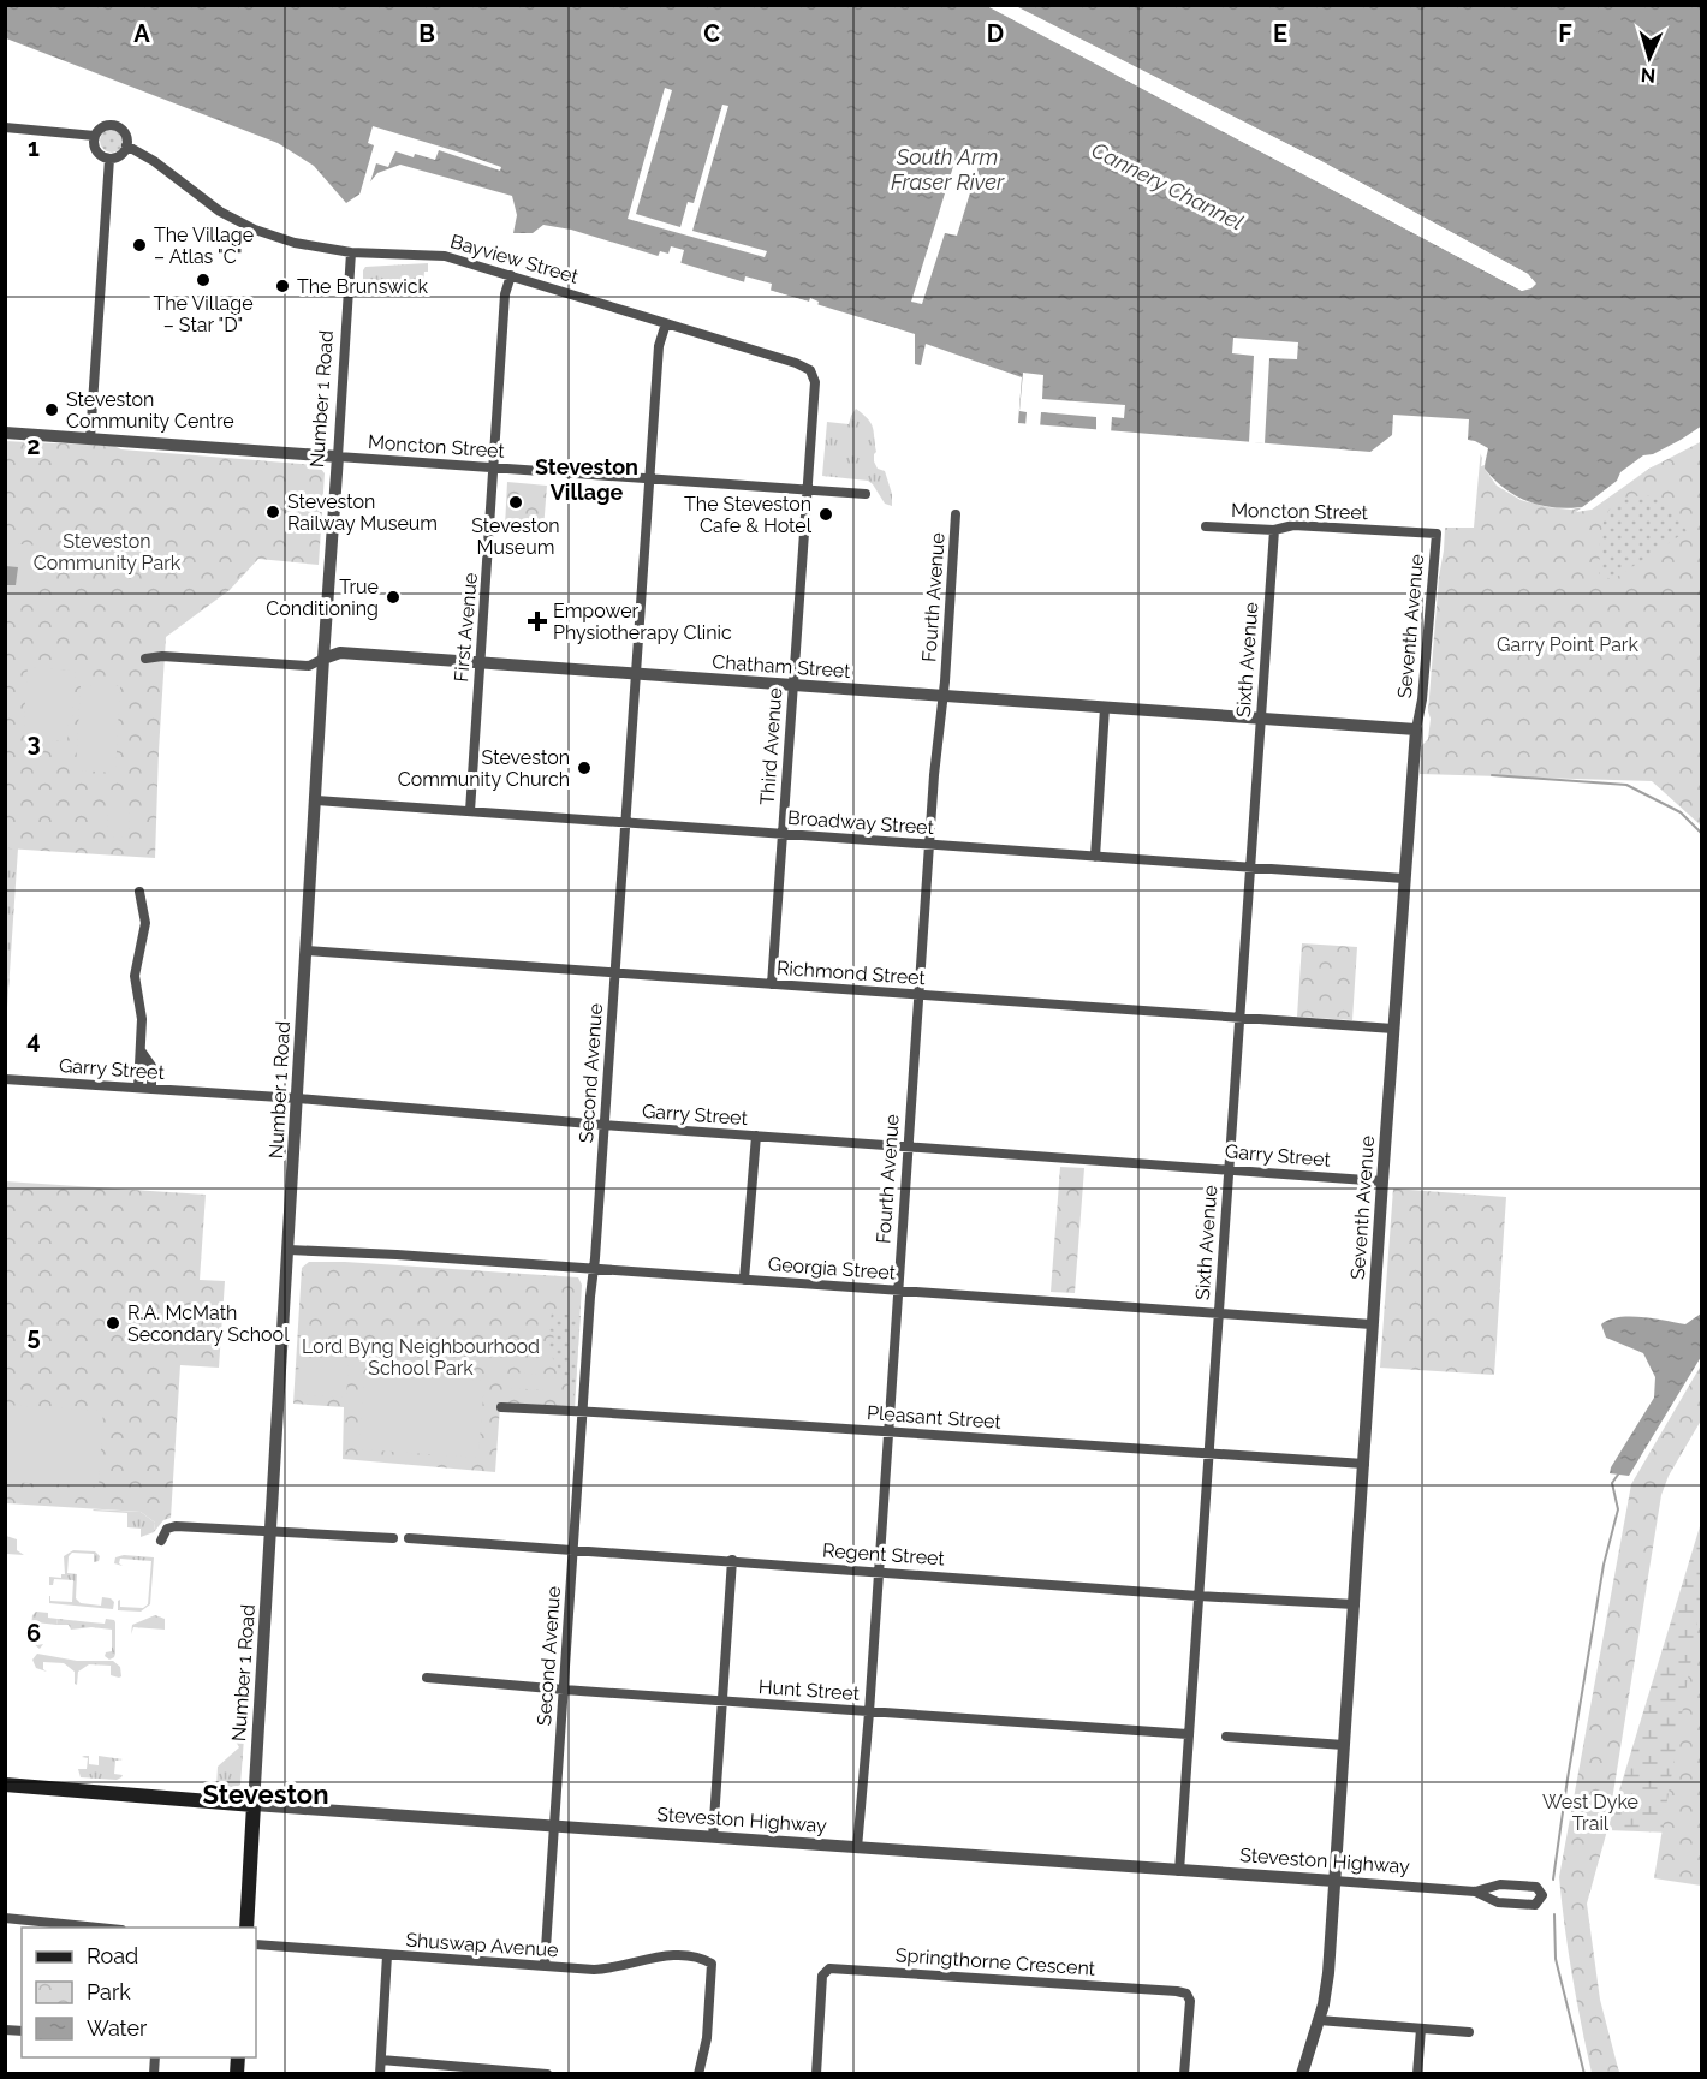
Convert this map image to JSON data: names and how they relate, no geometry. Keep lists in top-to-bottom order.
{
  "streets": {
    "main road": ["Number 1 Road", "Steveston Highway"],
    "street": [
      "Bayview Street",
      "Moncton Street",
      "Fourth Avenue",
      "Seventh Avenue",
      "First Avenue",
      "Sixth Avenue",
      "Chatham Street",
      "Third Avenue",
      "Broadway Street",
      "Richmond Street",
      "Garry Street",
      "Second Avenue",
      "Georgia Street",
      "Pleasant Street",
      "Regent Street",
      "Hunt Street",
      "Shuswap Avenue",
      "Springthorne Crescent"
    ]
  },
  "crossings": [
    ["Bayview Street", "Number 1 Road"],
    ["Bayview Street", "First Avenue"],
    ["Bayview Street", "Third Avenue"],
    ["Bayview Street", "Second Avenue"],
    ["Number 1 Road", "Moncton Street"],
    ["Number 1 Road", "Chatham Street"],
    ["Number 1 Road", "Broadway Street"],
    ["Number 1 Road", "Richmond Street"],
    ["Number 1 Road", "Garry Street"],
    ["Number 1 Road", "Georgia Street"],
    ["Number 1 Road", "Steveston Highway"],
    ["Moncton Street", "Seventh Avenue"],
    ["Moncton Street", "First Avenue"],
    ["Moncton Street", "Sixth Avenue"],
    ["Moncton Street", "Third Avenue"],
    ["Moncton Street", "Second Avenue"],
    ["Fourth Avenue", "Chatham Street"],
    ["Fourth Avenue", "Broadway Street"],
    ["Fourth Avenue", "Richmond Street"],
    ["Fourth Avenue", "Garry Street"],
    ["Fourth Avenue", "Georgia Street"],
    ["Fourth Avenue", "Pleasant Street"],
    ["Fourth Avenue", "Regent Street"],
    ["Fourth Avenue", "Hunt Street"],
    ["Fourth Avenue", "Steveston Highway"],
    ["Seventh Avenue", "Chatham Street"],
    ["Seventh Avenue", "Broadway Street"],
    ["Seventh Avenue", "Richmond Street"],
    ["Seventh Avenue", "Garry Street"],
    ["Seventh Avenue", "Georgia Street"],
    ["Seventh Avenue", "Pleasant Street"],
    ["Seventh Avenue", "Regent Street"],
    ["Seventh Avenue", "Steveston Highway"],
    ["First Avenue", "Chatham Street"],
    ["First Avenue", "Broadway Street"],
    ["Sixth Avenue", "Chatham Street"],
    ["Sixth Avenue", "Broadway Street"],
    ["Sixth Avenue", "Richmond Street"],
    ["Sixth Avenue", "Garry Street"],
    ["Sixth Avenue", "Georgia Street"],
    ["Sixth Avenue", "Pleasant Street"],
    ["Sixth Avenue", "Regent Street"],
    ["Sixth Avenue", "Hunt Street"],
    ["Sixth Avenue", "Steveston Highway"],
    ["Chatham Street", "Third Avenue"],
    ["Chatham Street", "Second Avenue"],
    ["Third Avenue", "Broadway Street"],
    ["Third Avenue", "Richmond Street"],
    ["Broadway Street", "Second Avenue"],
    ["Richmond Street", "Second Avenue"],
    ["Garry Street", "Second Avenue"],
    ["Second Avenue", "Georgia Street"],
    ["Second Avenue", "Pleasant Street"],
    ["Second Avenue", "Regent Street"],
    ["Second Avenue", "Hunt Street"],
    ["Second Avenue", "Steveston Highway"],
    ["Second Avenue", "Shuswap Avenue"]
  ],
  "districts": ["Steveston Village", "Steveston"],
  "water": ["South Arm Fraser River", "Cannery Channel"],
  "parks": [
    "Steveston Community Park",
    "Garry Point Park",
    "Lord Byng Neighbourhood School Park",
    "West Dyke Trail"
  ],
  "places": {
    "other": [
      "The Village – Atlas \"C\"",
      "The Village – Star \"D\"",
      "The Brunswick",
      "Steveston Community Centre",
      "Steveston Museum",
      "Steveston Railway Museum",
      "The Steveston Cafe & Hotel",
      "True Conditioning",
      "Steveston Community Church",
      "R.A. McMath Secondary School"
    ],
    "health": ["Empower Physiotherapy Clinic"]
  },
  "legend": ["Road", "Park", "Water"],
  "north": "bottom",
  "grid": {
    "columns": [
      "A",
      "B",
      "C",
      "D",
      "E",
      "F"
    ],
    "rows": [
      "1",
      "2",
      "3",
      "4",
      "5",
      "6"
    ]
  }
}
